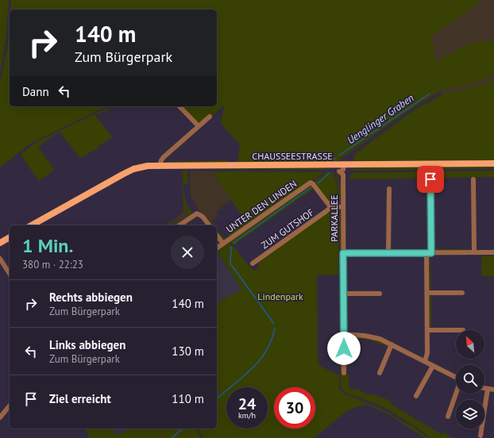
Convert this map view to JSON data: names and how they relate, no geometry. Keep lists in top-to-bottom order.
{
  "streets": {
    "main road": ["CHAUSSEESTRASSE"],
    "street": ["UNTER DEN LINDEN", "PARKALLEE", "ZUM GUTSHOF"]
  },
  "crossings": [
    ["CHAUSSEESTRASSE", "PARKALLEE"],
    ["UNTER DEN LINDEN", "ZUM GUTSHOF"]
  ],
  "water": ["Uenglinger Graben"],
  "parks": ["Lindenpark"],
  "north": "top left",
  "page": {
    "turn": ["140 m", "Zum Bürgerpark"],
    "then": "Dann",
    "heading": ["1 Min.", "380 m · 22:23"],
    "list": [
      {
        "name": "Rechts abbiegen",
        "note": "Zum Bürgerpark",
        "value": "140 m"
      },
      {
        "name": "Links abbiegen",
        "note": "Zum Bürgerpark",
        "value": "130 m"
      },
      {
        "name": "Ziel erreicht",
        "value": "110 m"
      }
    ],
    "speed": "24 km/h",
    "limit": "30"
  }
}
